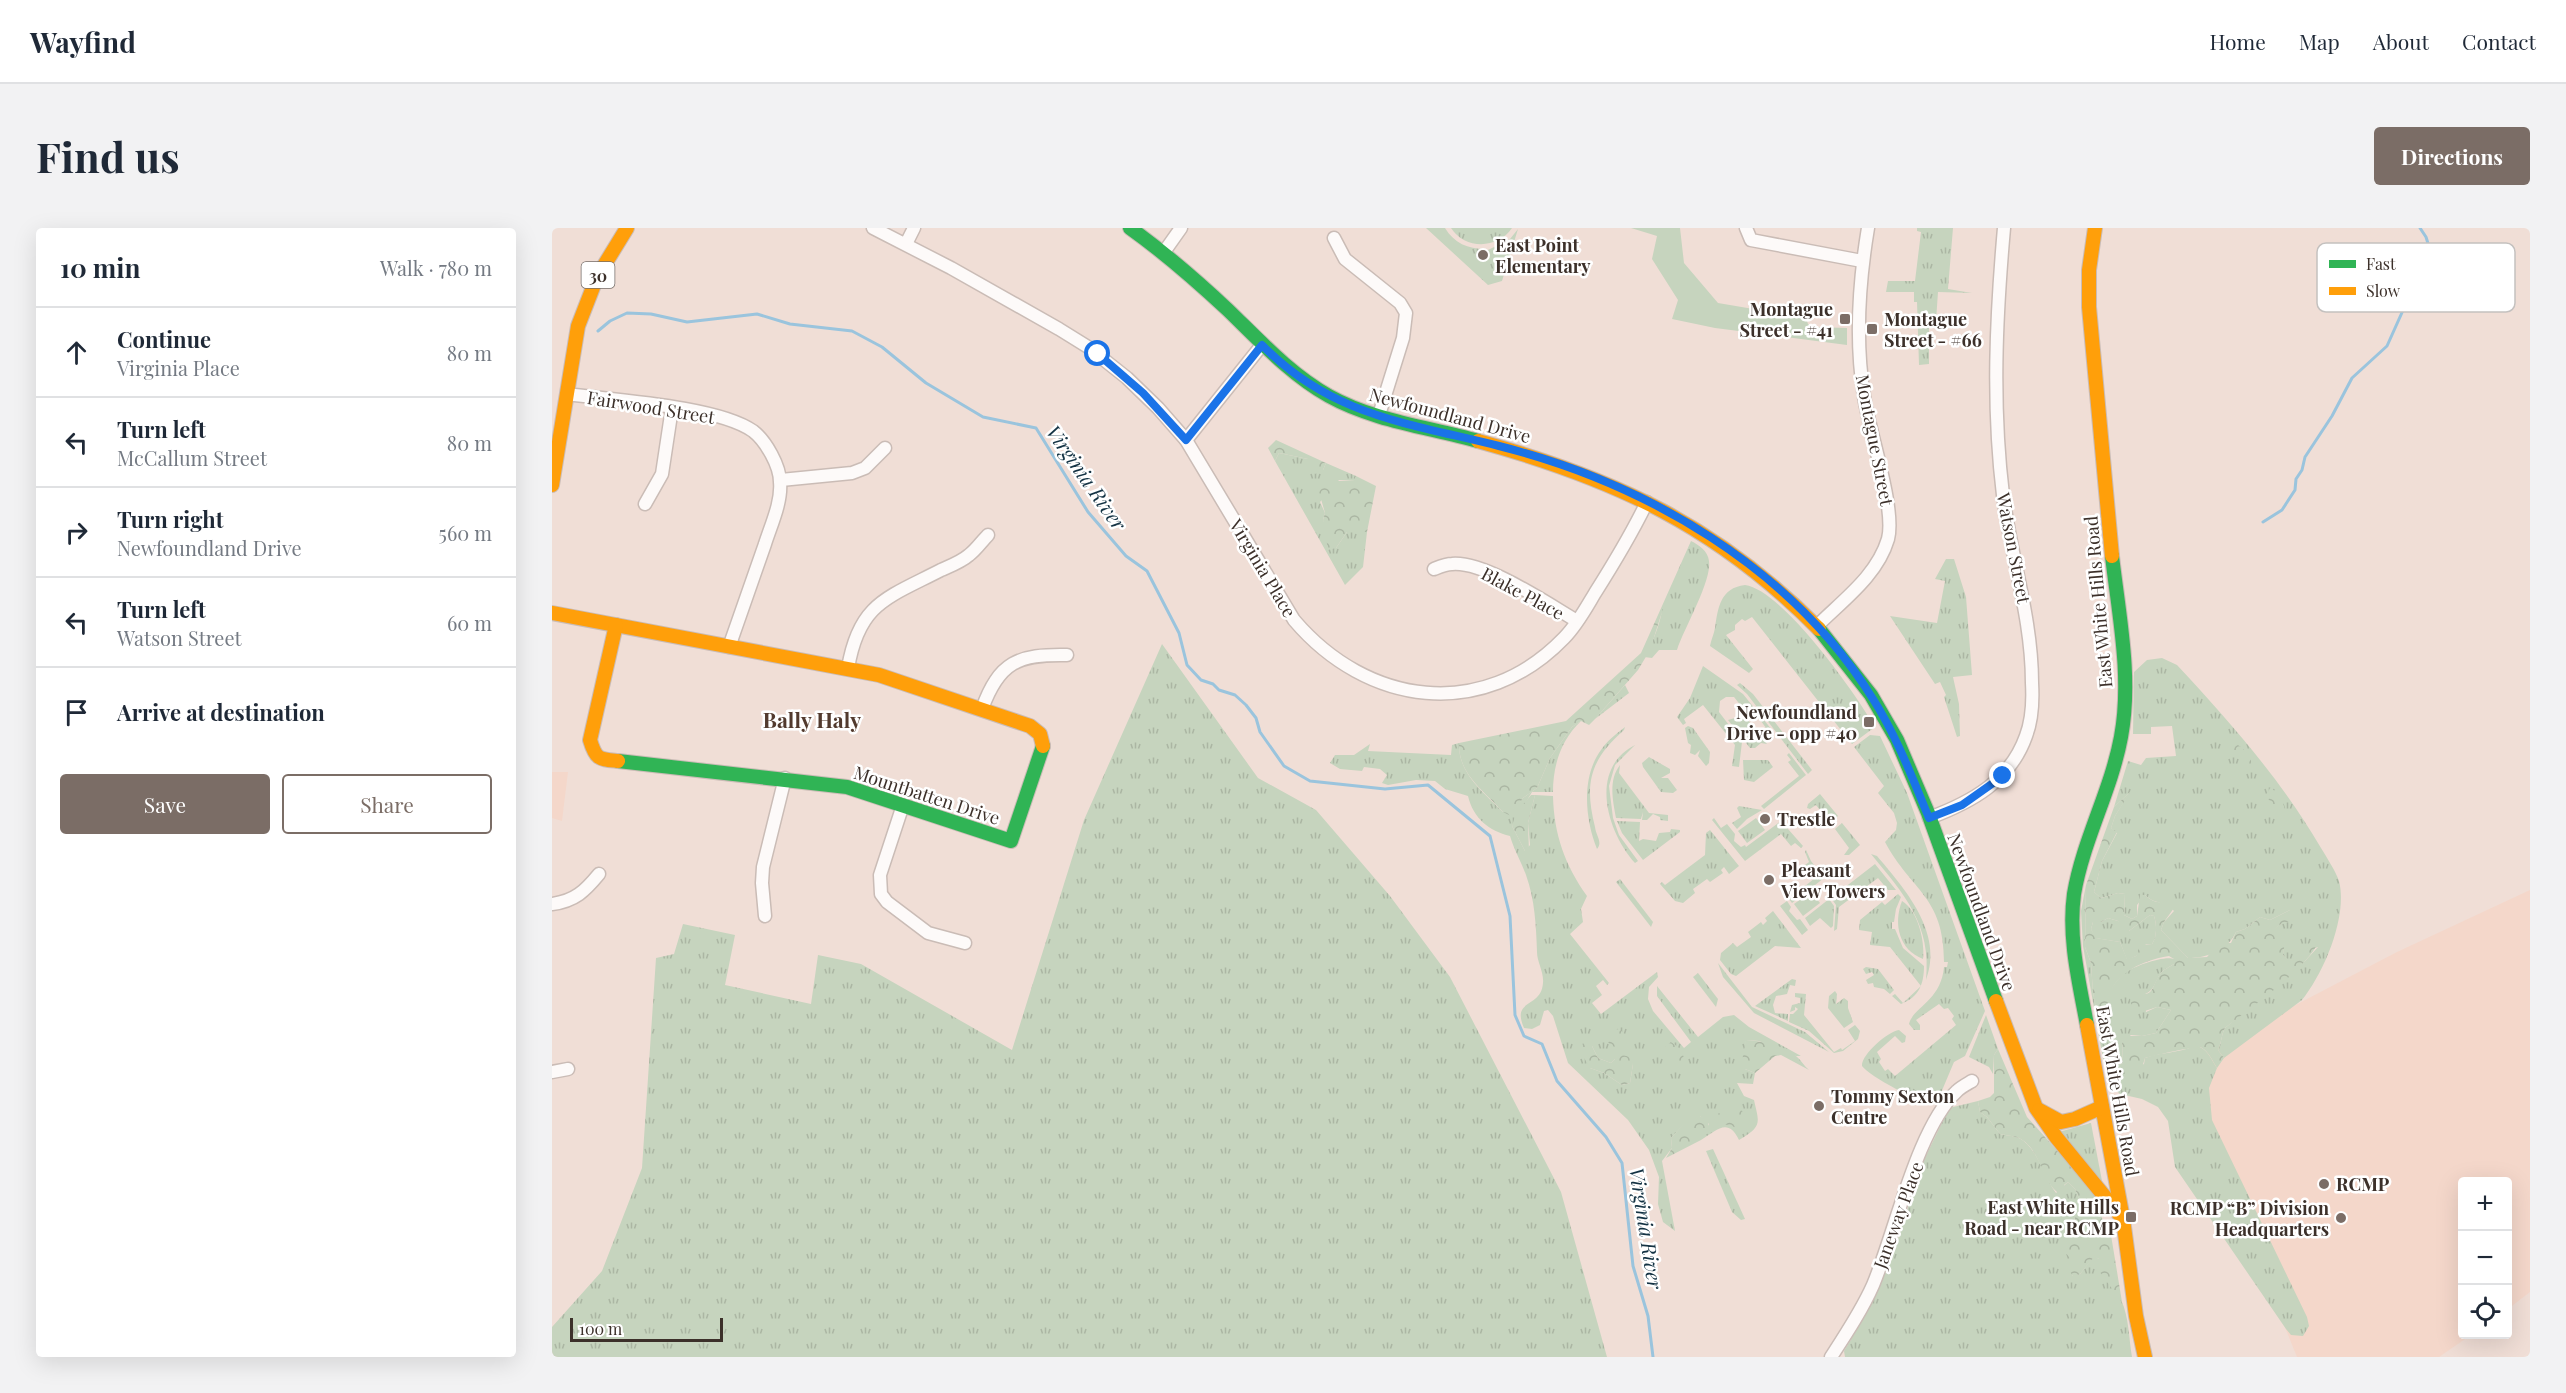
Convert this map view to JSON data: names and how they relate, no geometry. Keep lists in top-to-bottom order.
{
  "streets": {
    "street": [
      "30",
      "Fairwood Street",
      "Newfoundland Drive",
      "Montague Street",
      "Watson Street",
      "Virginia Place",
      "Blake Place",
      "East White Hills Road",
      "Mountbatten Drive",
      "Janeway Place"
    ]
  },
  "crossings": [
    ["30", "Fairwood Street"],
    ["Newfoundland Drive", "Montague Street"],
    ["Newfoundland Drive", "Watson Street"],
    ["Newfoundland Drive", "Virginia Place"],
    ["Newfoundland Drive", "East White Hills Road"],
    ["Virginia Place", "Blake Place"]
  ],
  "districts": ["Bally Haly"],
  "water": ["Virginia River"],
  "places": {
    "other": [
      "East Point Elementary",
      "Trestle",
      "Pleasant View Towers",
      "Tommy Sexton Centre",
      "RCMP",
      "RCMP “B” Division Headquarters"
    ],
    "transit": [
      "Montague Street - #41",
      "Montague Street - #66",
      "Newfoundland Drive - opp #40",
      "East White Hills Road - near RCMP"
    ]
  },
  "legend": ["Fast", "Slow"],
  "scale_bar": "100 m",
  "page": {
    "header": "Wayfind",
    "nav": [
      "Home",
      "Map",
      "About",
      "Contact"
    ],
    "buttons": [
      "Directions",
      ["Save", "Share"]
    ],
    "title": "Find us",
    "heading": ["10 min", "Walk · 780 m"],
    "list": [
      ["Continue", "Virginia Place", "80 m"],
      ["Turn left", "McCallum Street", "80 m"],
      ["Turn right", "Newfoundland Drive", "560 m"],
      ["Turn left", "Watson Street", "60 m"],
      "Arrive at destination"
    ],
    "map_buttons": ["+", "−"],
    "scale": "100 m"
  }
}
